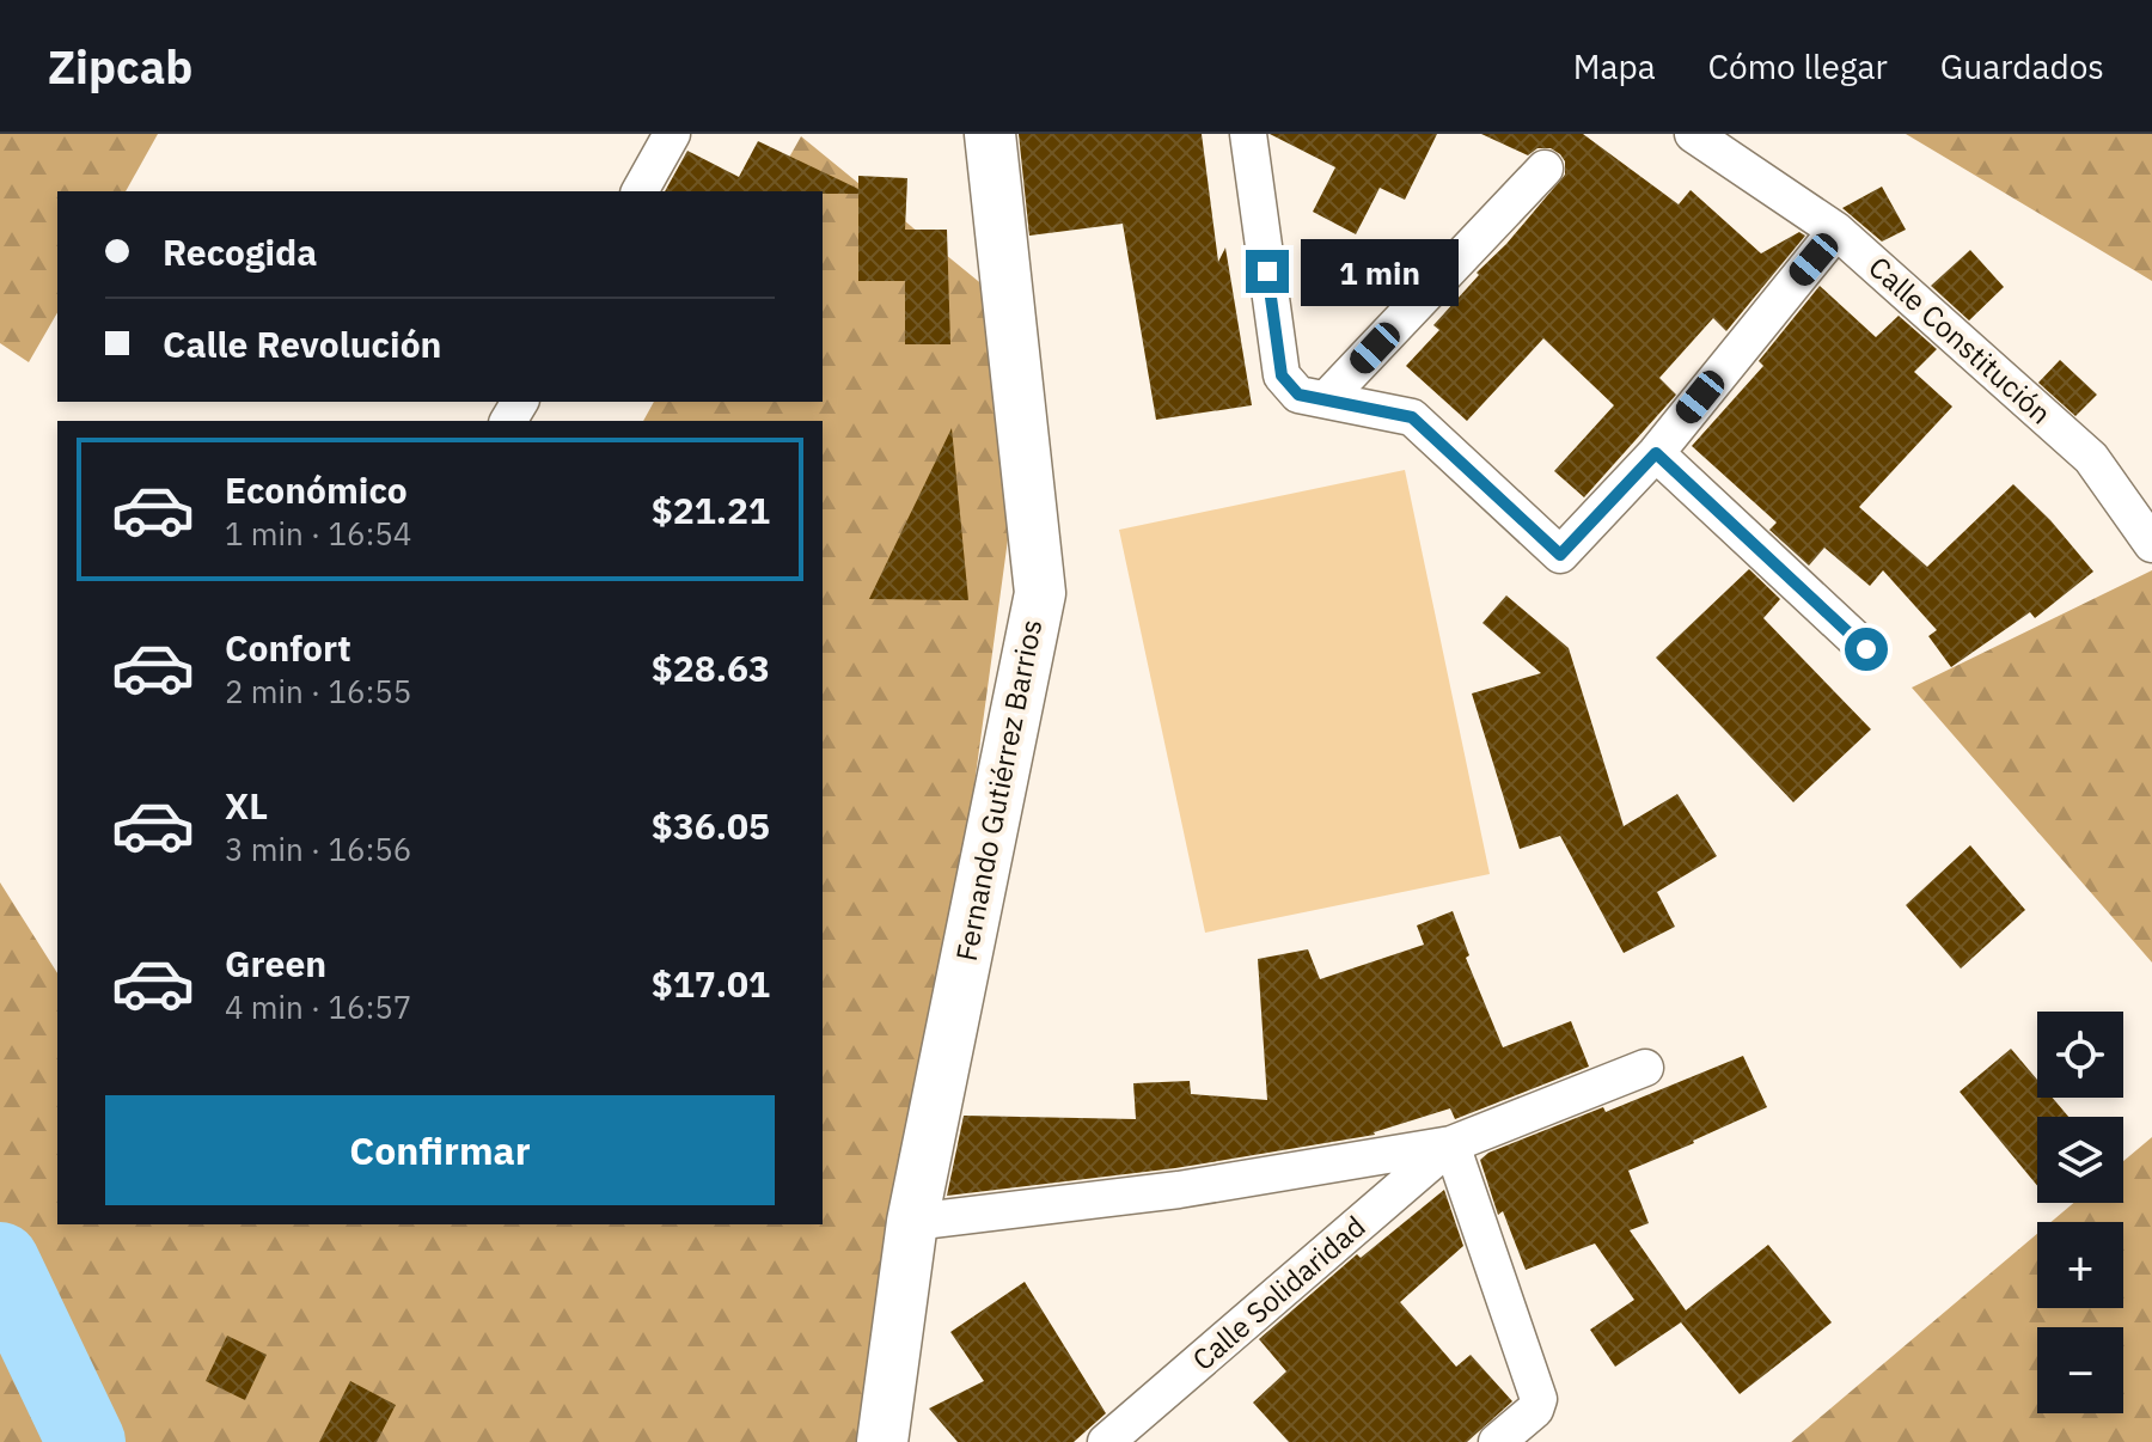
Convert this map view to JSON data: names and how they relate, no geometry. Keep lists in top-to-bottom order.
{
  "streets": {
    "main road": ["Fernando Gutiérrez Barrios"],
    "street": ["Calle Constitución", "Calle Solidaridad"]
  },
  "page": {
    "header": "Zipcab",
    "nav": ["Mapa", "Cómo llegar", "Guardados"],
    "banner": ["Recogida", "Calle Revolución"],
    "bubble": "1 min",
    "list": [
      {
        "name": "Económico",
        "note": "1 min · 16:54",
        "value": "$21.21"
      },
      {
        "name": "Confort",
        "note": "2 min · 16:55",
        "value": "$28.63"
      },
      {
        "name": "XL",
        "note": "3 min · 16:56",
        "value": "$36.05"
      },
      {
        "name": "Green",
        "note": "4 min · 16:57",
        "value": "$17.01"
      }
    ],
    "map_buttons": ["+", "−"],
    "buttons": "Confirmar"
  }
}
